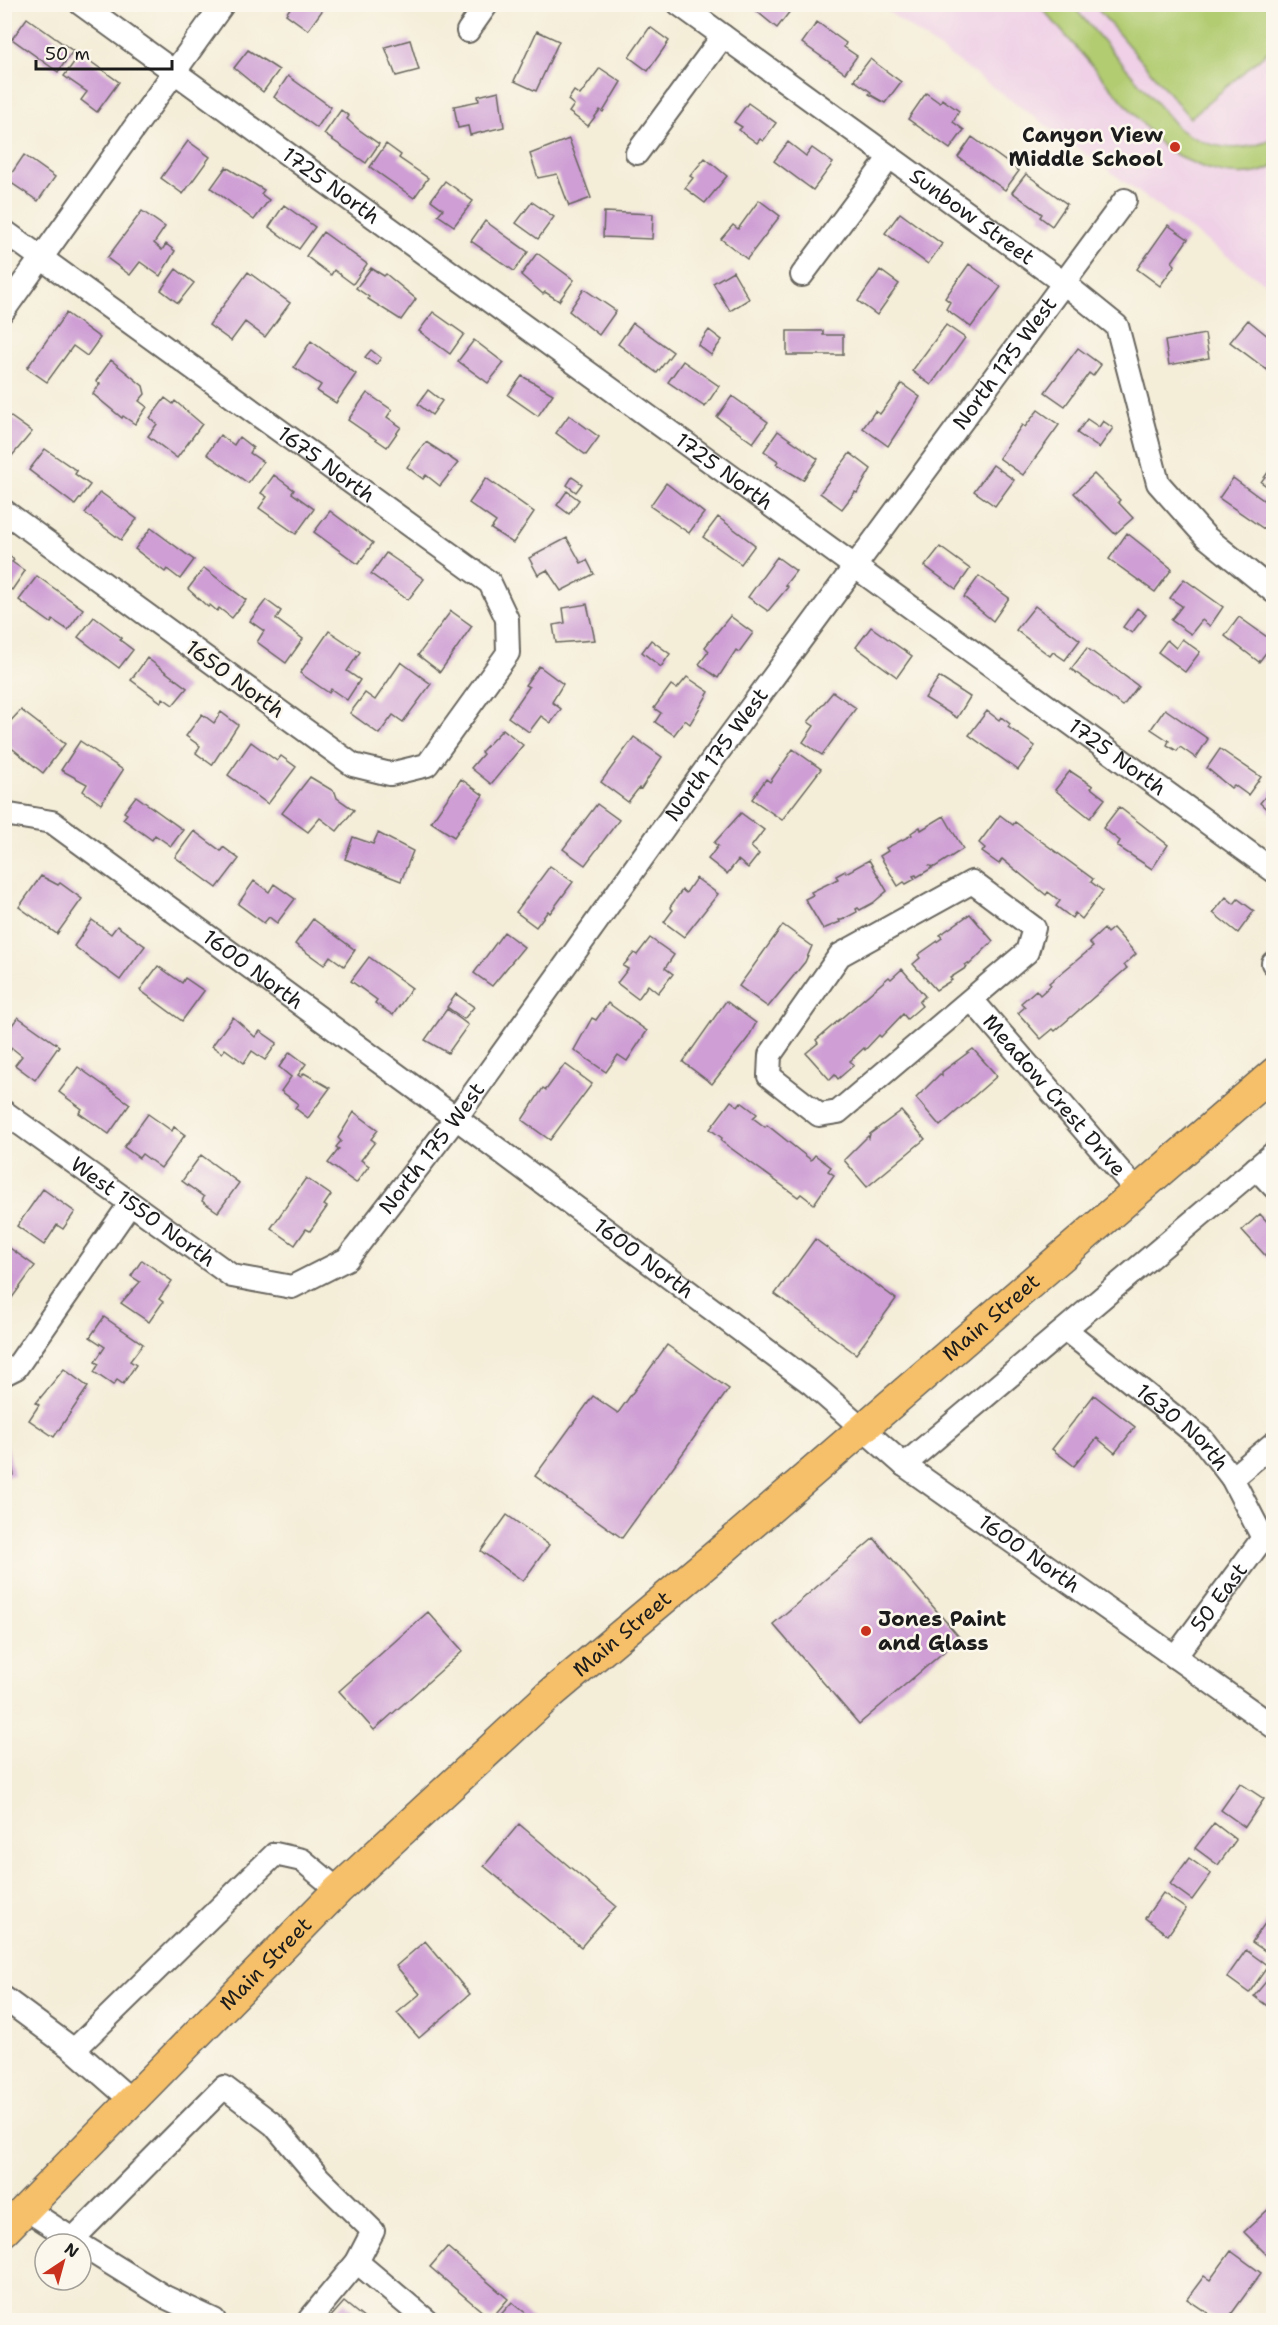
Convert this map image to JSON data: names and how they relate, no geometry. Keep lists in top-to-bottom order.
{
  "streets": {
    "main road": ["Main Street"],
    "street": [
      "1725 North",
      "Sunbow Street",
      "North 175 West",
      "1675 North",
      "1650 North",
      "1600 North",
      "Meadow Crest Drive",
      "West 1550 North",
      "1630 North",
      "50 East"
    ]
  },
  "crossings": [
    ["1725 North", "North 175 West"],
    ["Sunbow Street", "North 175 West"],
    ["North 175 West", "1600 North"],
    ["North 175 West", "West 1550 North"],
    ["1675 North", "1650 North"],
    ["1600 North", "Main Street"],
    ["1600 North", "50 East"],
    ["Meadow Crest Drive", "Main Street"],
    ["1630 North", "50 East"]
  ],
  "places": ["Canyon View Middle School", "Jones Paint and Glass"],
  "scale_bar": "50 m",
  "north": "top right"
}
